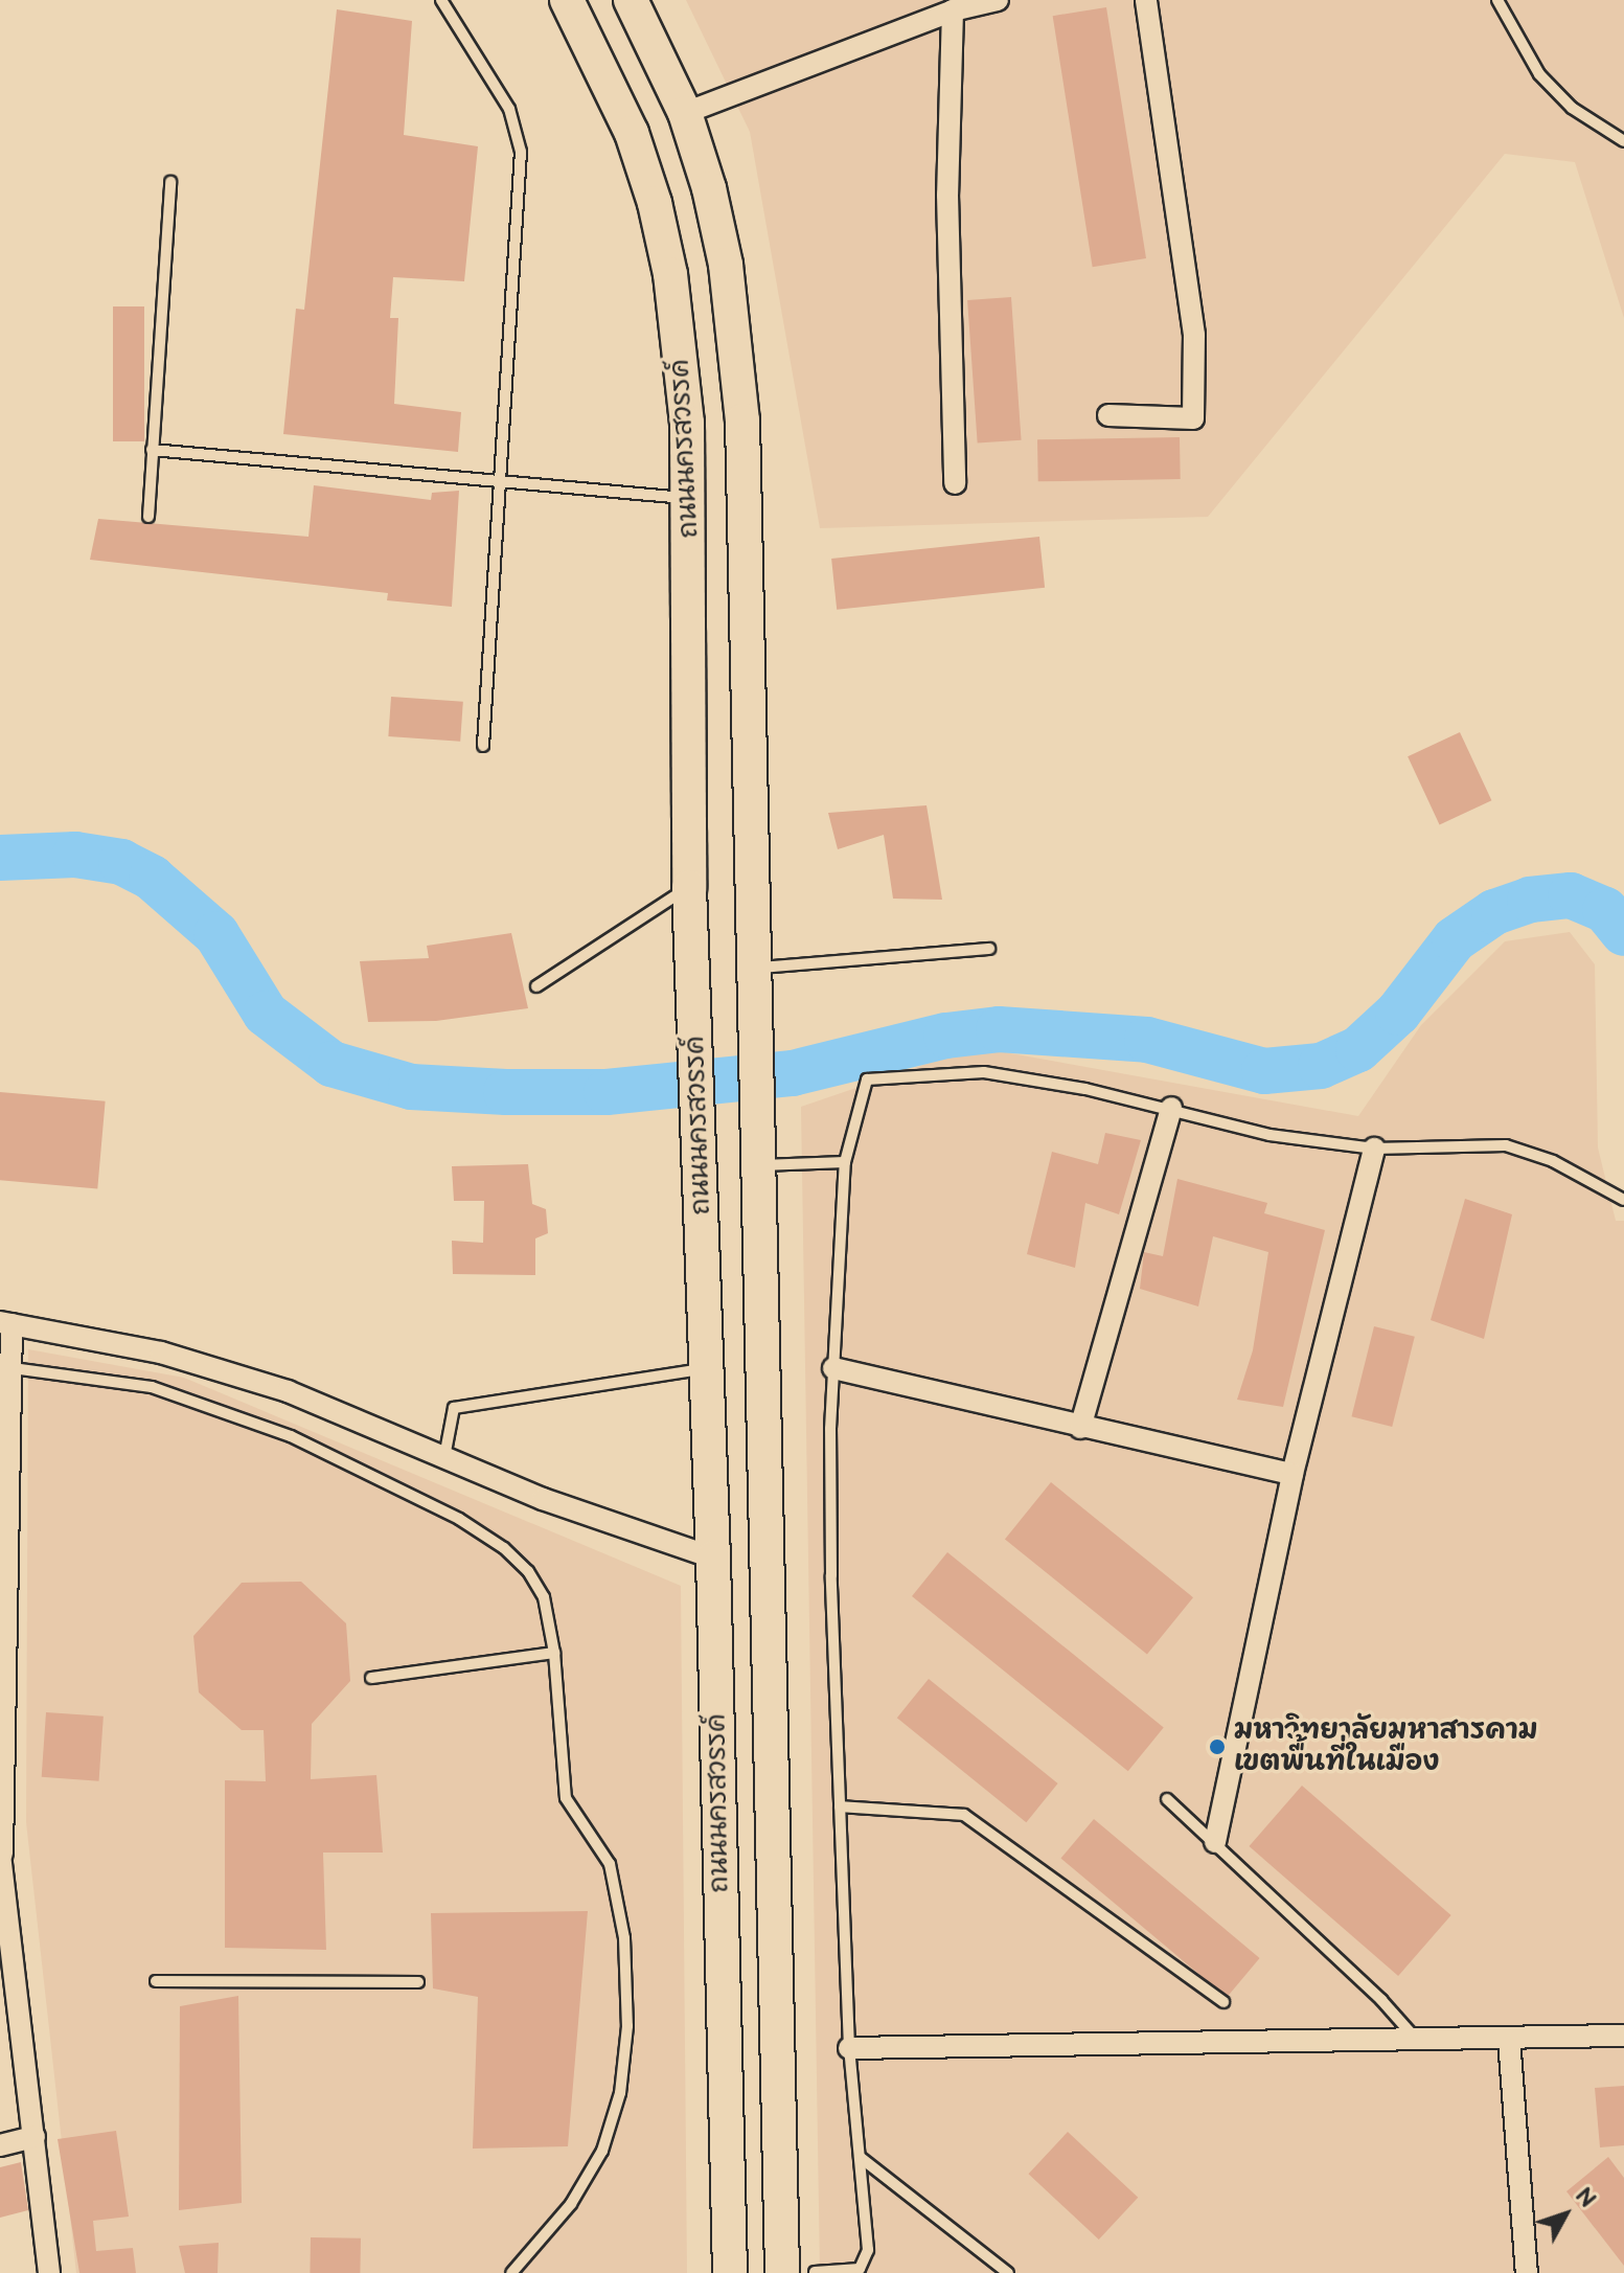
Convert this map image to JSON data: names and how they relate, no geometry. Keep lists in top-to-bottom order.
{
  "streets": {
    "main road": ["ถนนนครสวรรค์"]
  },
  "places": ["มหาวิทยาลัยมหาสารคาม เขตพื้นที่ในเมือง"],
  "north": "top right"
}
